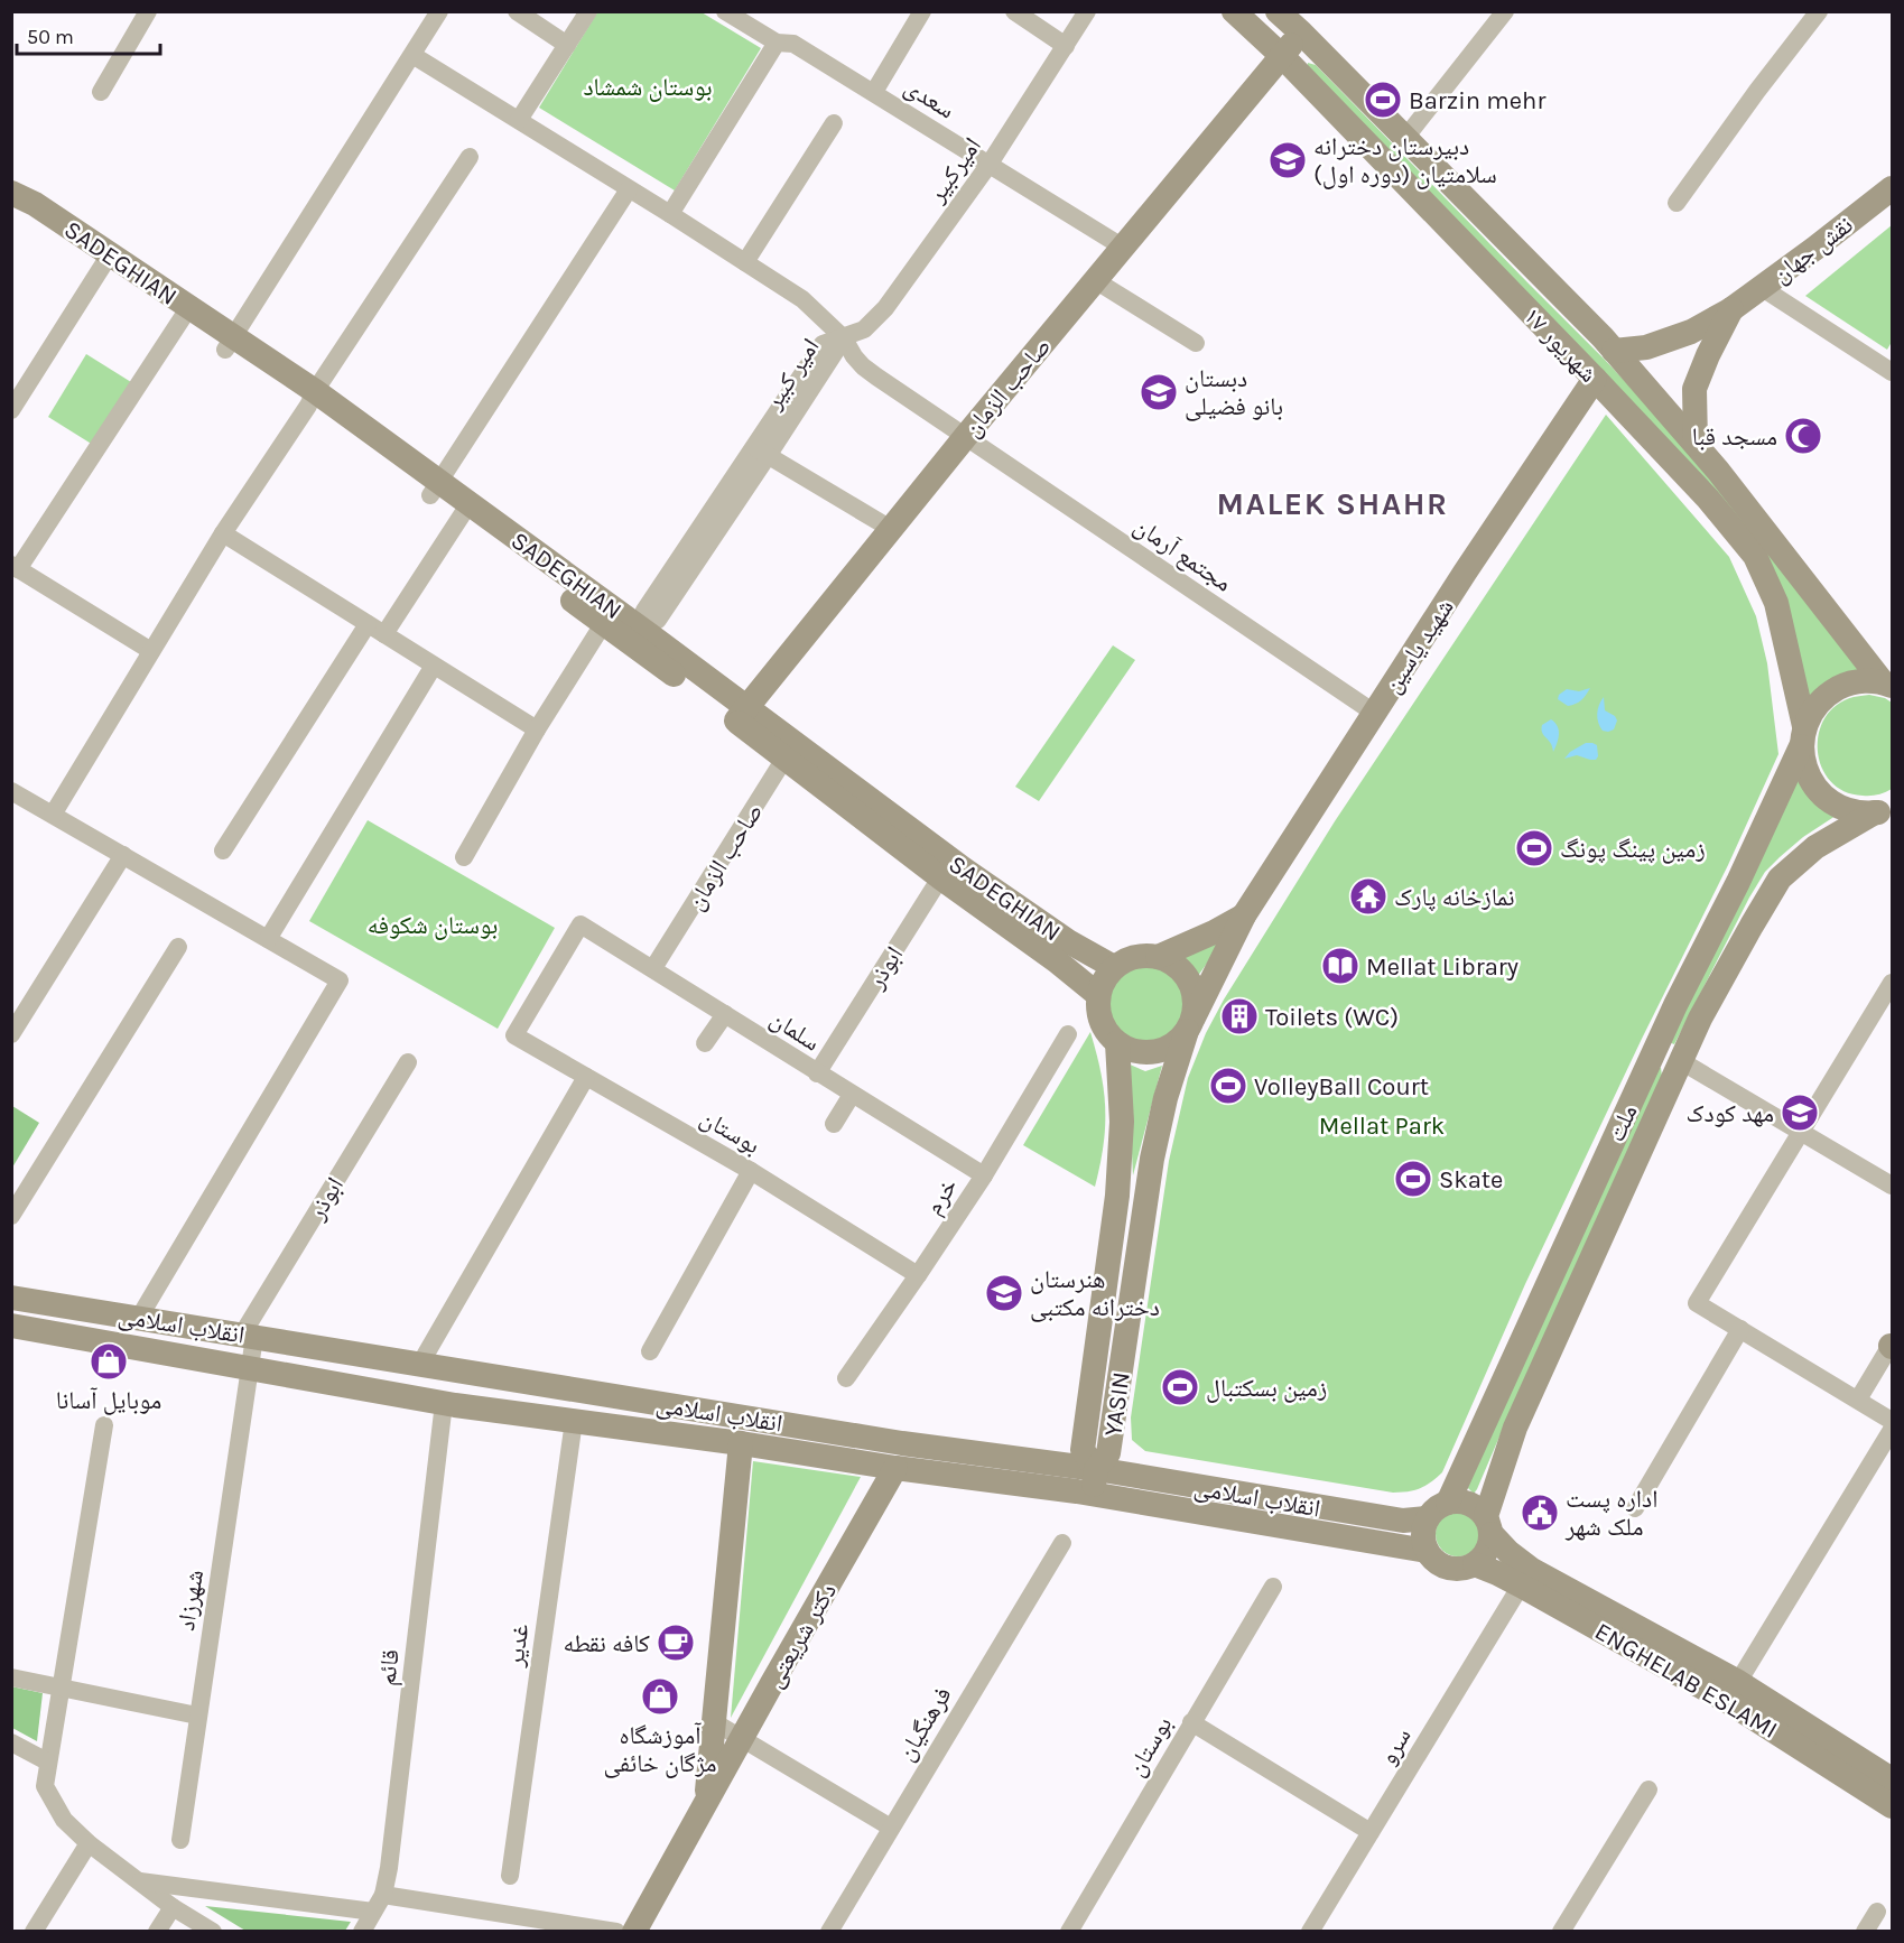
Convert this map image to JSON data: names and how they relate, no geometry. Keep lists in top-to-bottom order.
{
  "streets": {
    "street": [
      "سعدی",
      "امیرکبیر",
      "نقش جهان",
      "SADEGHIAN",
      "۱۷ شهریور",
      "امیر کبیر",
      "صاحب الزمان",
      "مجتمع آرمان",
      "شهید یاسین",
      "ابوذر",
      "سلمان",
      "ملت",
      "بوستان",
      "خرم",
      "انقلاب اسلامی",
      "YASIN",
      "شهرزاد",
      "دکتر شریعتی",
      "غدیر",
      "قائم",
      "ENGHELAB ESLAMI",
      "فرهنگیان",
      "سرو"
    ]
  },
  "crossings": [
    ["سعدی", "امیرکبیر"],
    ["سعدی", "صاحب الزمان"],
    ["امیرکبیر", "امیر کبیر"],
    ["امیرکبیر", "مجتمع آرمان"],
    ["نقش جهان", "۱۷ شهریور"],
    ["SADEGHIAN", "صاحب الزمان"],
    ["SADEGHIAN", "شهید یاسین"],
    ["SADEGHIAN", "ابوذر"],
    ["SADEGHIAN", "YASIN"],
    ["۱۷ شهریور", "صاحب الزمان"],
    ["۱۷ شهریور", "شهید یاسین"],
    ["۱۷ شهریور", "ملت"],
    ["امیر کبیر", "مجتمع آرمان"],
    ["صاحب الزمان", "مجتمع آرمان"],
    ["صاحب الزمان", "سلمان"],
    ["مجتمع آرمان", "شهید یاسین"],
    ["شهید یاسین", "YASIN"],
    ["ابوذر", "سلمان"],
    ["ابوذر", "انقلاب اسلامی"],
    ["ابوذر", "شهرزاد"],
    ["سلمان", "بوستان"],
    ["سلمان", "خرم"],
    ["ملت", "انقلاب اسلامی"],
    ["ملت", "ENGHELAB ESLAMI"],
    ["بوستان", "خرم"],
    ["انقلاب اسلامی", "YASIN"],
    ["انقلاب اسلامی", "شهرزاد"],
    ["انقلاب اسلامی", "دکتر شریعتی"],
    ["انقلاب اسلامی", "غدیر"],
    ["انقلاب اسلامی", "قائم"],
    ["انقلاب اسلامی", "ENGHELAB ESLAMI"],
    ["ENGHELAB ESLAMI", "سرو"]
  ],
  "districts": ["MALEK SHAHR"],
  "parks": ["بوستان شمشاد", "بوستان شکوفه", "Mellat Park"],
  "places": {
    "sports": [
      "Barzin mehr",
      "زمین پینگ پونگ",
      "VolleyBall Court",
      "Skate",
      "زمین بسکتبال"
    ],
    "school or university": [
      "دبیرستان دخترانه سلامتیان (دوره اول)",
      "دبستان بانو فضیلی",
      "مهد کودک",
      "هنرستان دخترانه مکتبی"
    ],
    "mosque": ["مسجد قبا"],
    "temple": ["نمازخانه پارک"],
    "library": ["Mellat Library"],
    "building": ["Toilets (WC)"],
    "shop": ["موبایل آسانا", "آموزشگاه مژگان خائفی"],
    "public building": ["اداره پست ملک شهر"],
    "cafe": ["کافه نقطه"]
  },
  "scale_bar": "50 m"
}
